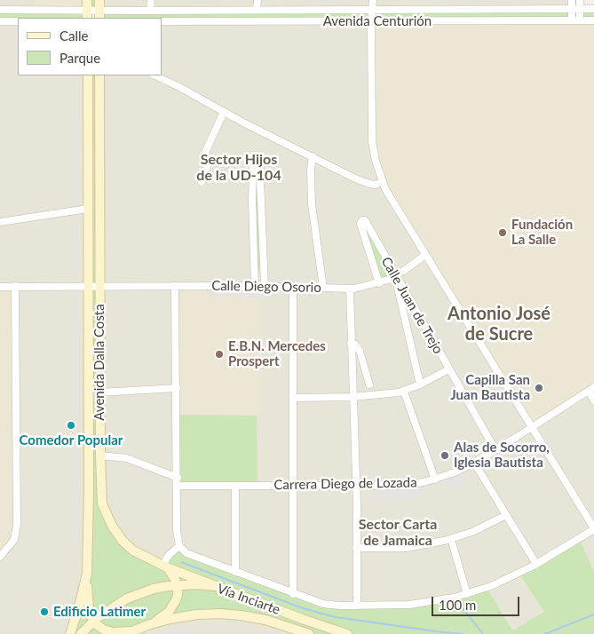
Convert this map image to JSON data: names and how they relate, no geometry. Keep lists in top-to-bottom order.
{
  "streets": {
    "street": [
      "Avenida Centurión",
      "Calle Diego Osorio",
      "Calle Juan de Trejo",
      "Avenida Dalla Costa",
      "Carrera Diego de Lozada",
      "Vía Inciarte"
    ]
  },
  "crossings": [
    ["Calle Diego Osorio", "Calle Juan de Trejo"],
    ["Calle Diego Osorio", "Avenida Dalla Costa"],
    ["Calle Juan de Trejo", "Carrera Diego de Lozada"],
    ["Avenida Dalla Costa", "Vía Inciarte"]
  ],
  "districts": ["Sector Hijos de la UD-104", "Antonio José de Sucre", "Sector Carta de Jamaica"],
  "places": [
    "Fundación La Salle",
    "E.B.N. Mercedes Prospert",
    "Capilla San Juan Bautista",
    "Comedor Popular",
    "Alas de Socorro, Iglesia Bautista",
    "Edificio Latimer"
  ],
  "legend": ["Calle", "Parque"],
  "scale_bar": "100 m"
}
